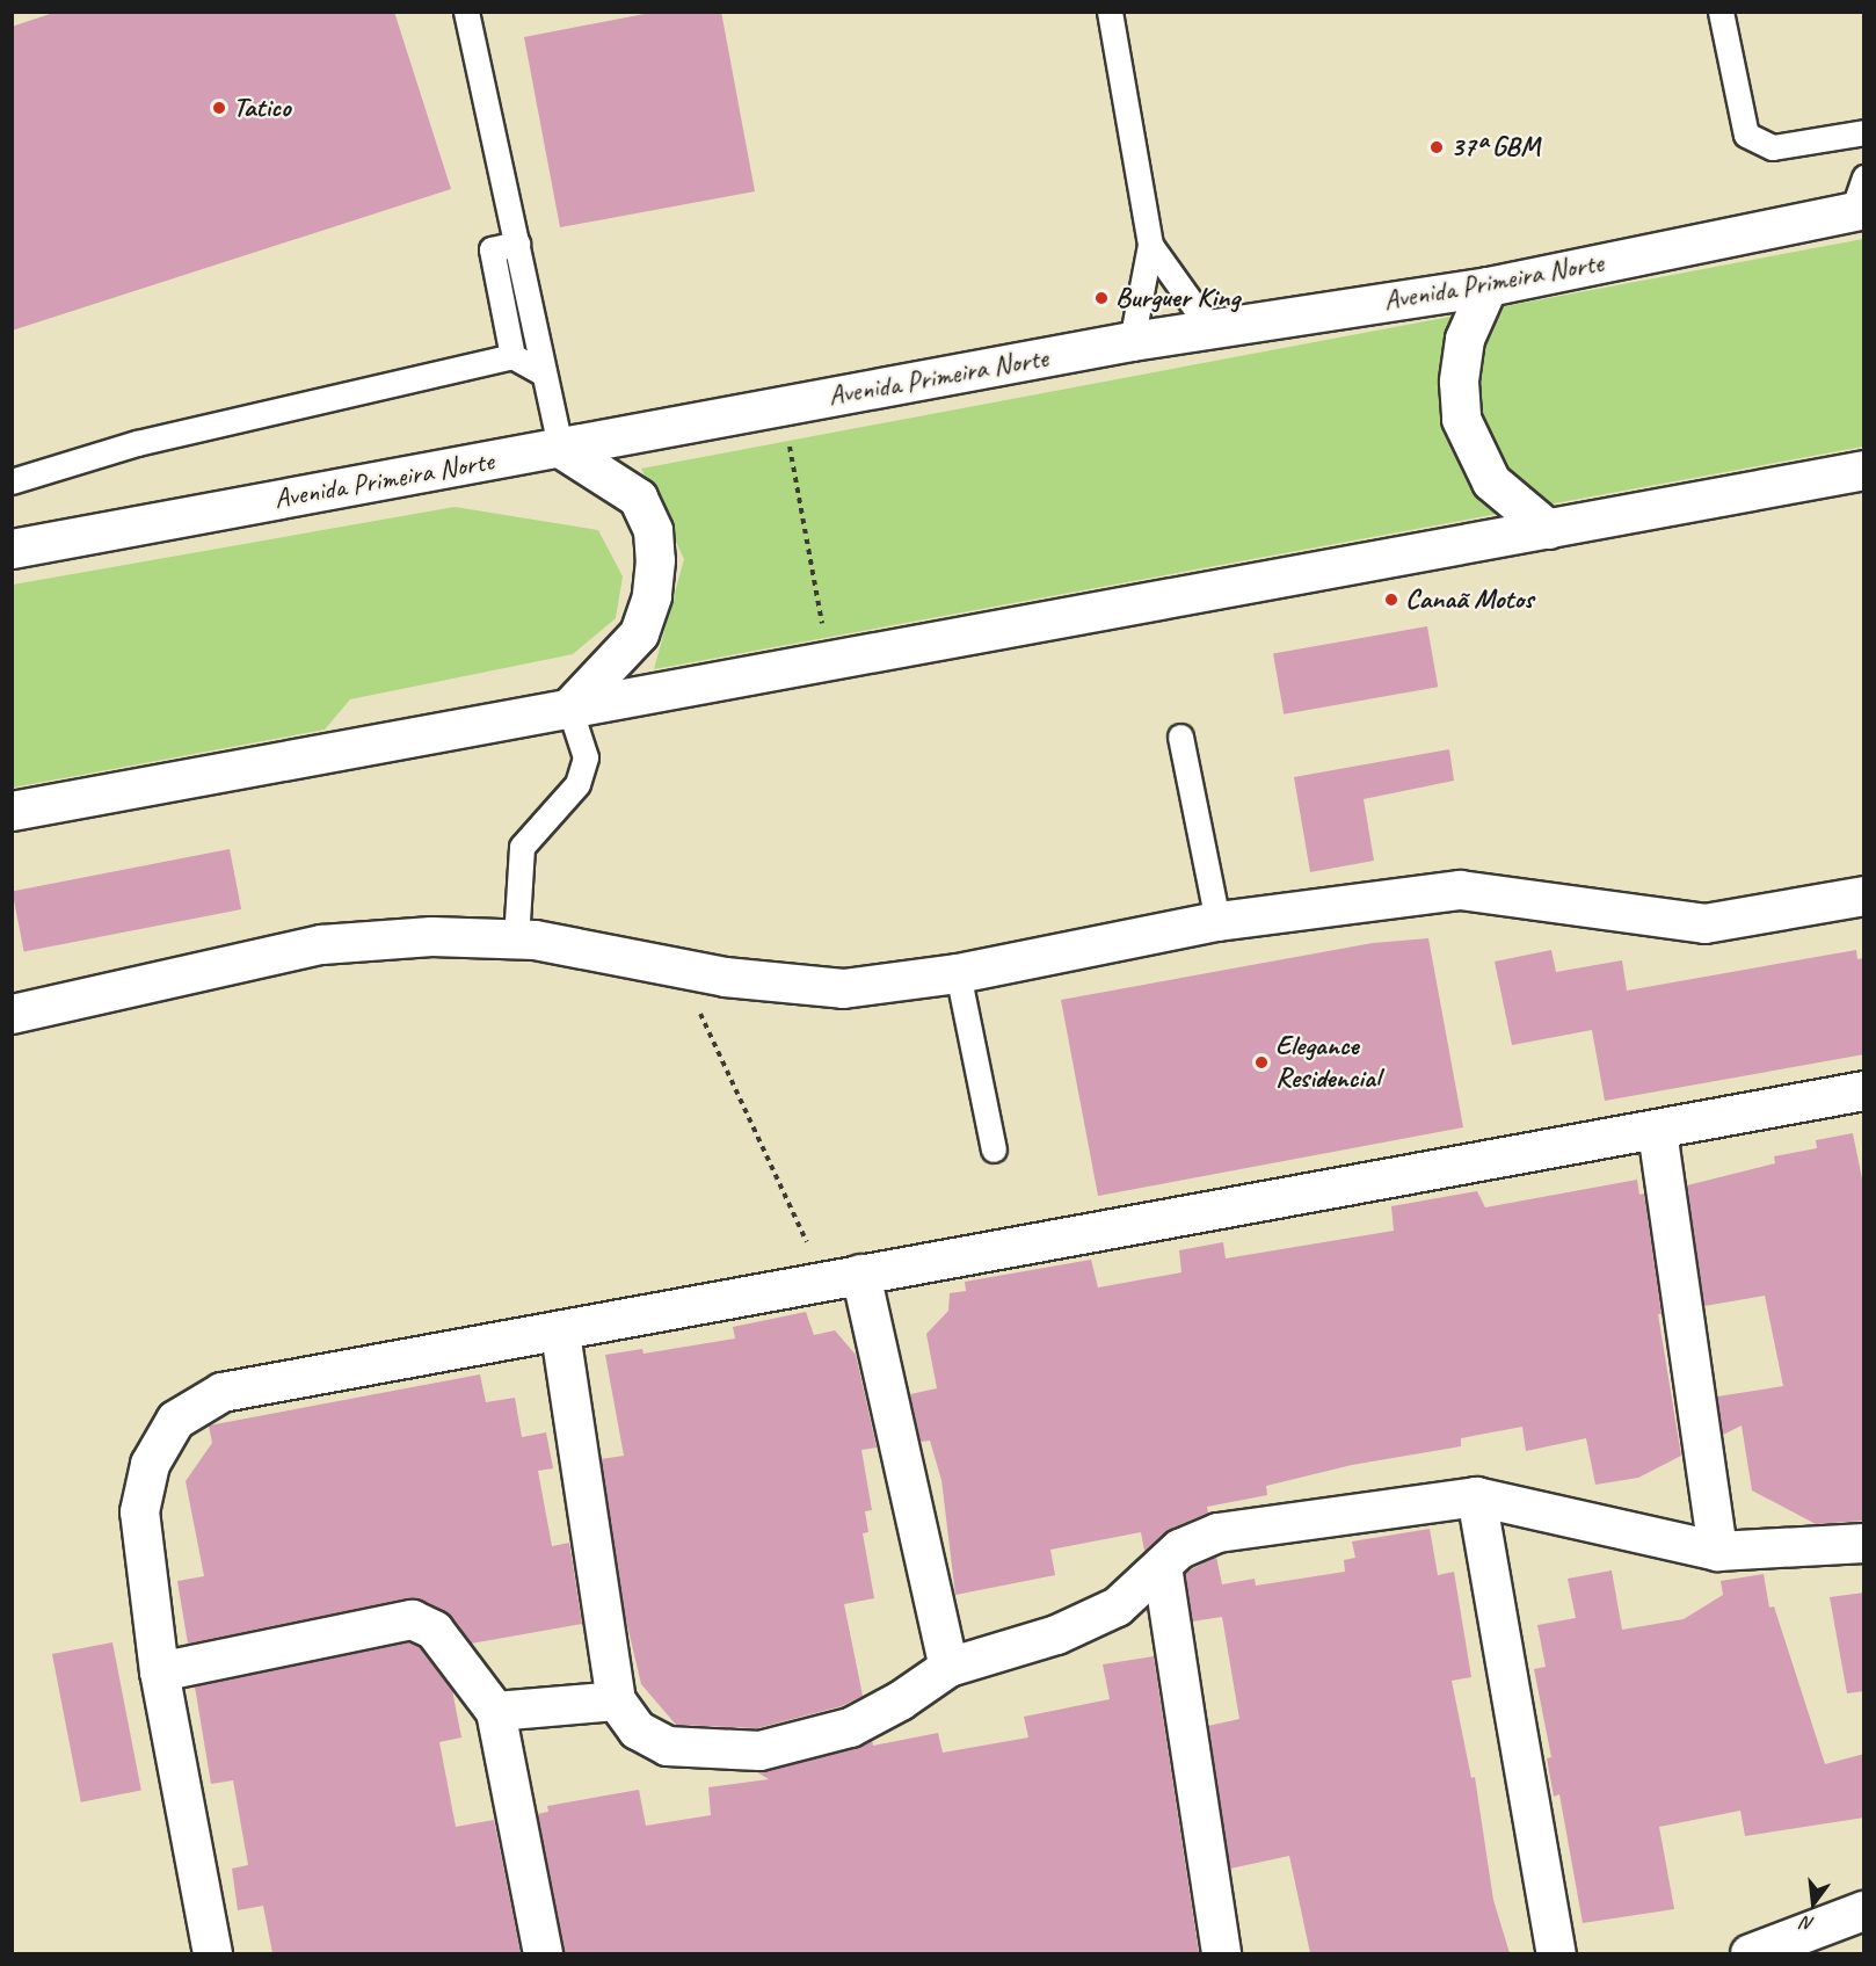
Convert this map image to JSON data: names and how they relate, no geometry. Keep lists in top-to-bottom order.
{
  "streets": {
    "street": ["Avenida Primeira Norte"]
  },
  "places": [
    "Tatico",
    "37ª GBM",
    "Burguer King",
    "Canaã Motos",
    "Elegance Residencial"
  ],
  "north": "bottom"
}
